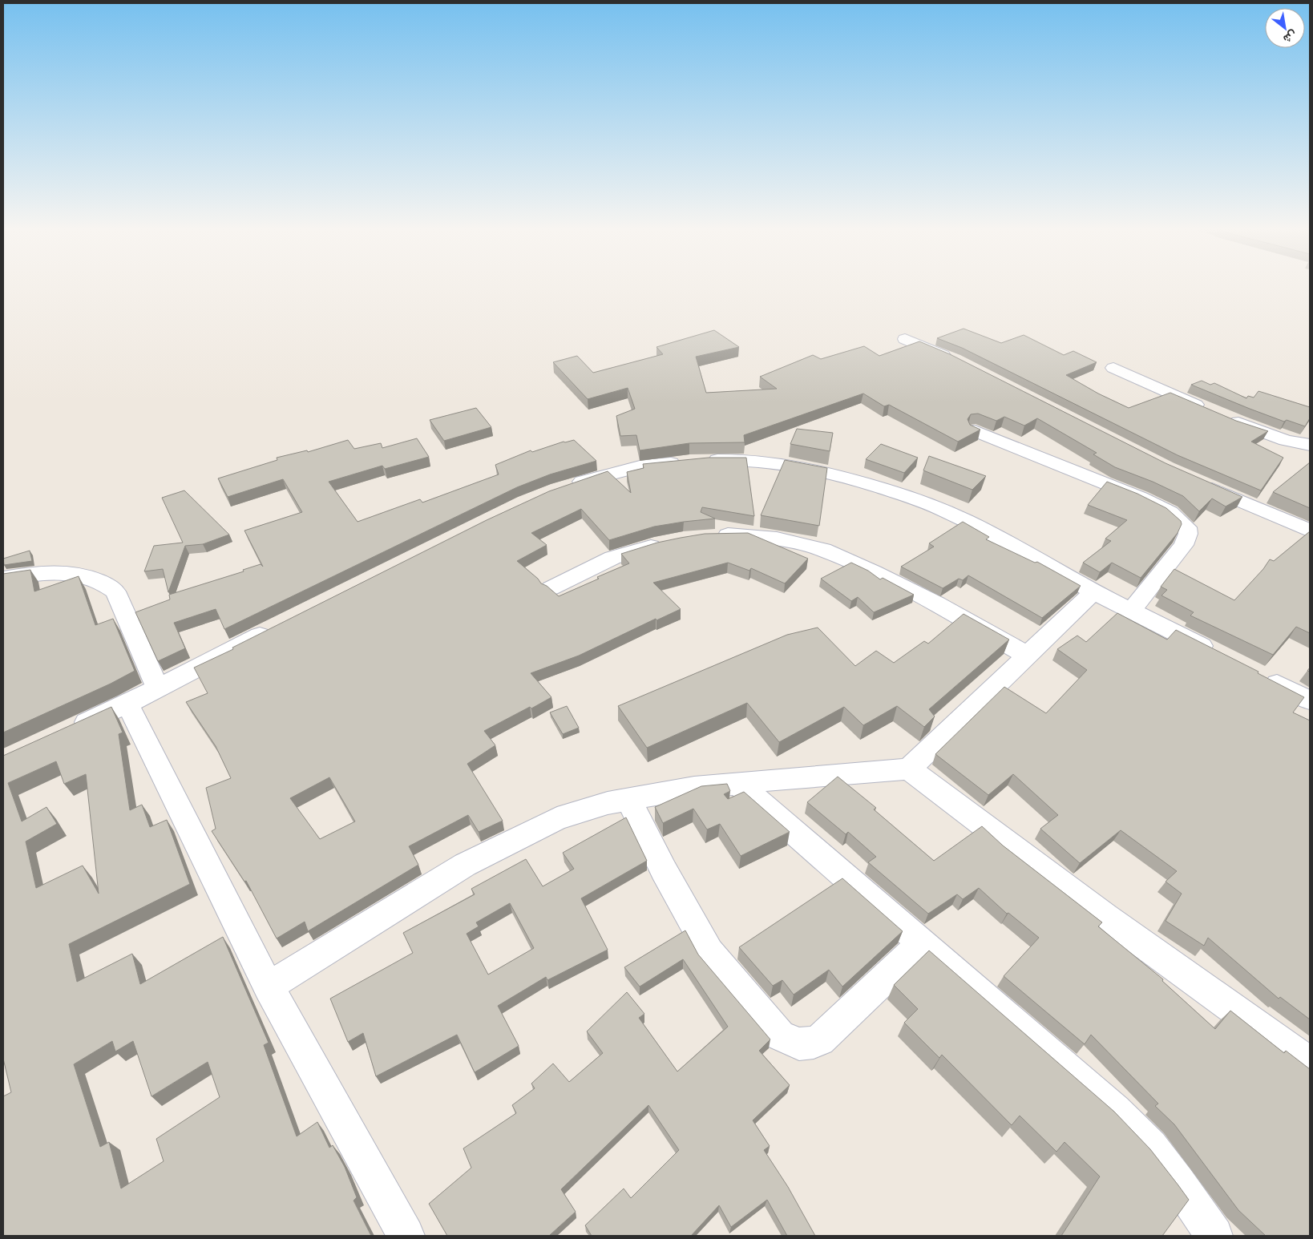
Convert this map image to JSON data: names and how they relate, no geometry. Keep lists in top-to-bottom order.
{
  "north": "bottom right"
}
